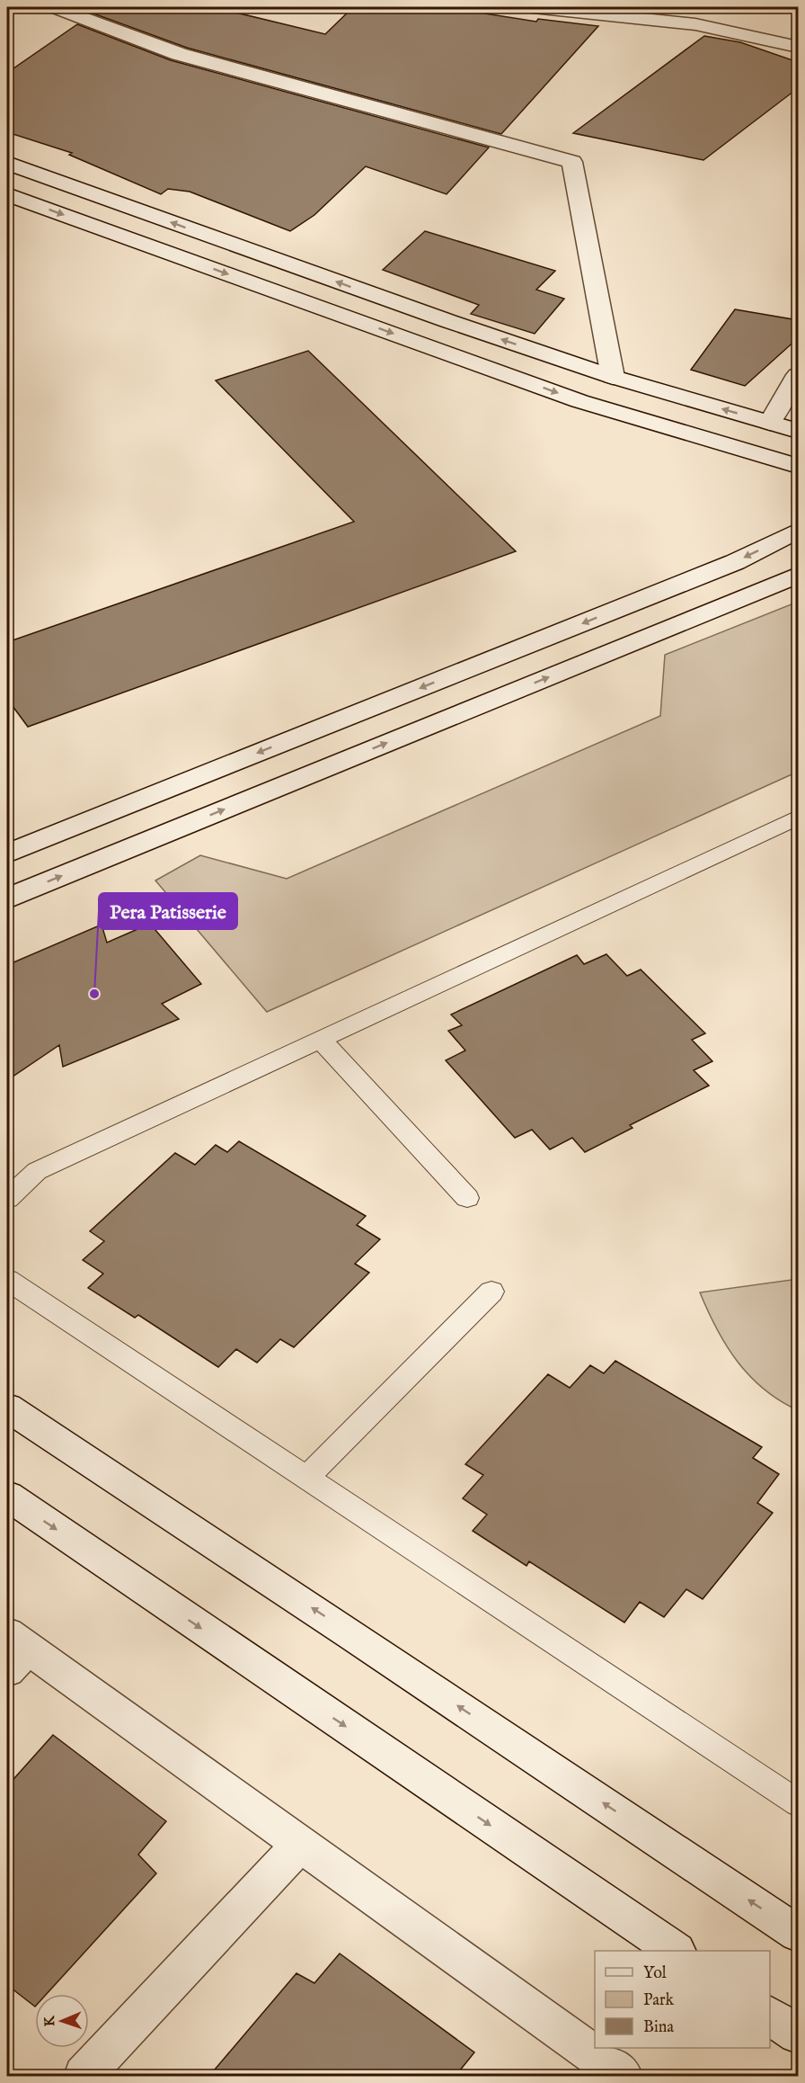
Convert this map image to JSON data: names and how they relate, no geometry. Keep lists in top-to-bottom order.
{
  "places": ["Pera Patisserie"],
  "legend": ["Yol", "Park", "Bina"],
  "north": "left"
}
